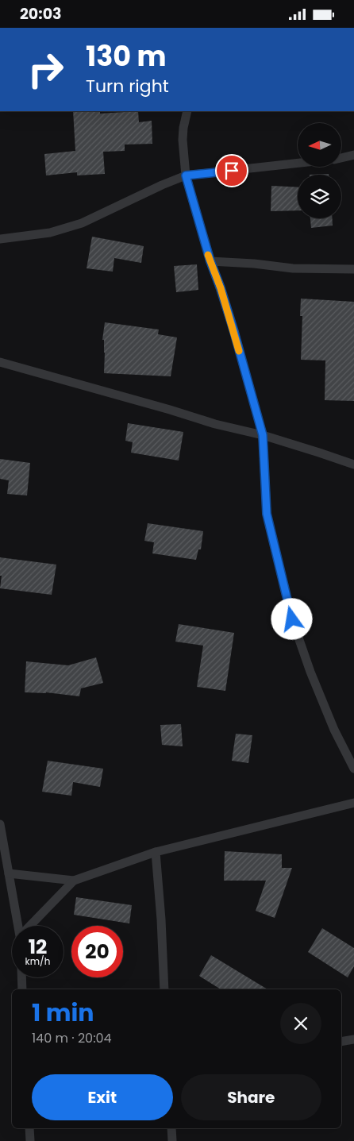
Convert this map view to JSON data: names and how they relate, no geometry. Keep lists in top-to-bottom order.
{
  "north": "left",
  "page": {
    "status": "20:03",
    "turn": ["130 m", "Turn right"],
    "speed": "12 km/h",
    "limit": "20",
    "heading": ["1 min", "140 m · 20:04"],
    "buttons": ["Exit", "Share"]
  }
}
